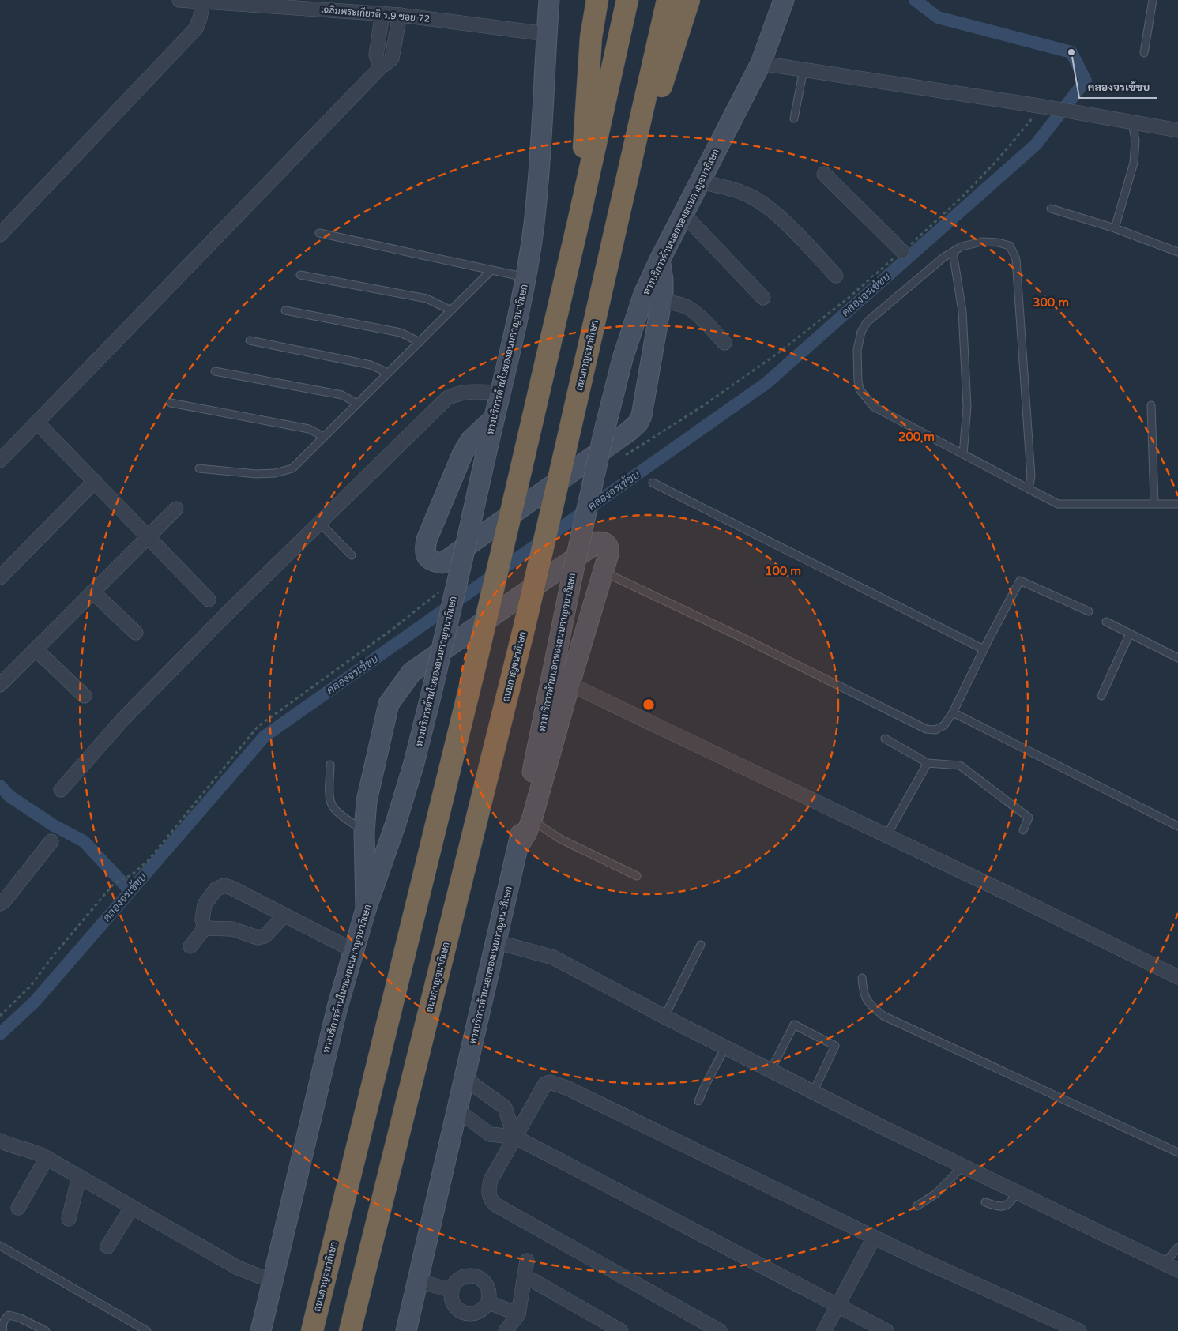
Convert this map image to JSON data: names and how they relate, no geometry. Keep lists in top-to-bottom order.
{
  "streets": {
    "highway": ["ถนนกาญจนาภิเษก"],
    "main road": ["ทางบริการด้านนอกของถนนกาญจนาภิเษก", "ทางบริการด้านในของถนนกาญจนาภิเษก"],
    "street": ["เฉลิมพระเกียรติ ร.9 ซอย 72"]
  },
  "crossings": [
    ["เฉลิมพระเกียรติ ร.9 ซอย 72", "ทางบริการด้านในของถนนกาญจนาภิเษก"]
  ],
  "water": ["คลองจรเข้ขบ"],
  "places": ["คลองจรเข้ขบ"],
  "rings": ["300 m", "200 m", "100 m"]
}
